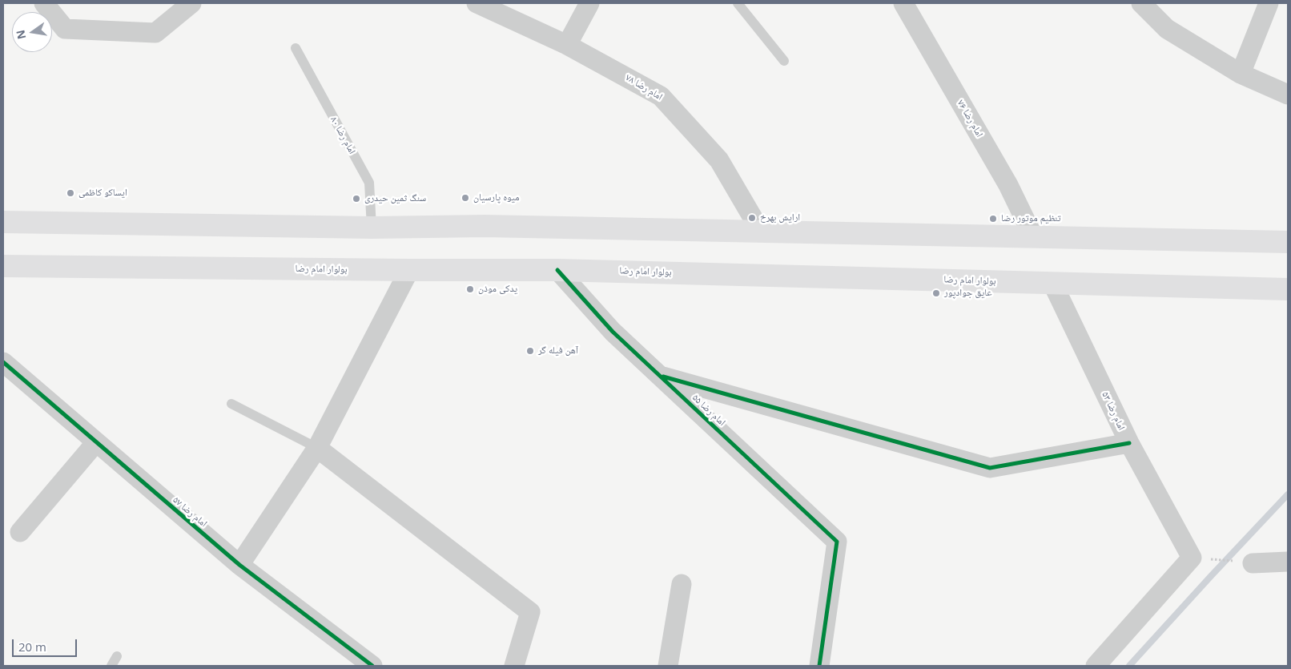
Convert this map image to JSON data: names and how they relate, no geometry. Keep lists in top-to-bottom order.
{
  "streets": {
    "main road": ["بولوار امام رضا"],
    "street": [
      "امام رضا ۷۸",
      "امام رضا ۷۶",
      "امام رضا ۵۵",
      "امام رضا ۵۳",
      "امام رضا ۵۷"
    ],
    "lane": ["امام رضا ۸۰"]
  },
  "crossings": [
    ["بولوار امام رضا", "امام رضا ۵۵"],
    ["بولوار امام رضا", "امام رضا ۵۳"]
  ],
  "places": [
    "ایساکو کاظمی",
    "میوه پارسیان",
    "سنگ ثمین حیدری",
    "ارایش بهرخ",
    "تنظیم موتور رضا",
    "یدکی موذن",
    "عایق جوادپور",
    "آهن فیله گر"
  ],
  "scale_bar": "20 m",
  "north": "left"
}
